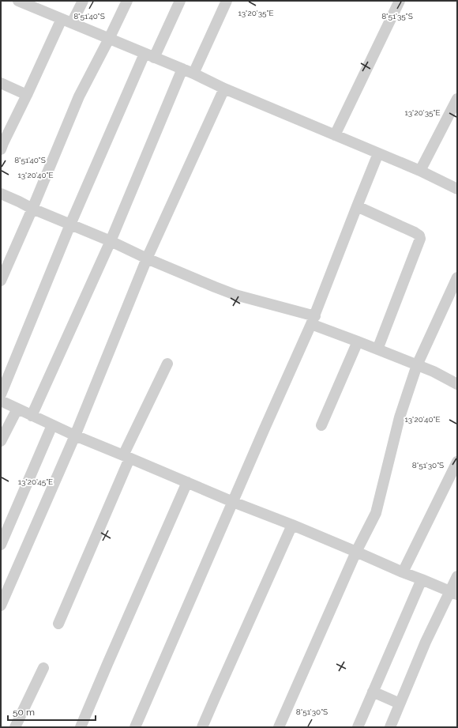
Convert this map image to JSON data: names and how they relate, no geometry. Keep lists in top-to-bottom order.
{
  "scale_bar": "50 m",
  "coordinates": [
    "13°20'35\"E",
    "8°51'40\"S",
    "8°51'35\"S",
    "13°20'40\"E",
    "8°51'30\"S",
    "13°20'45\"E"
  ]
}
